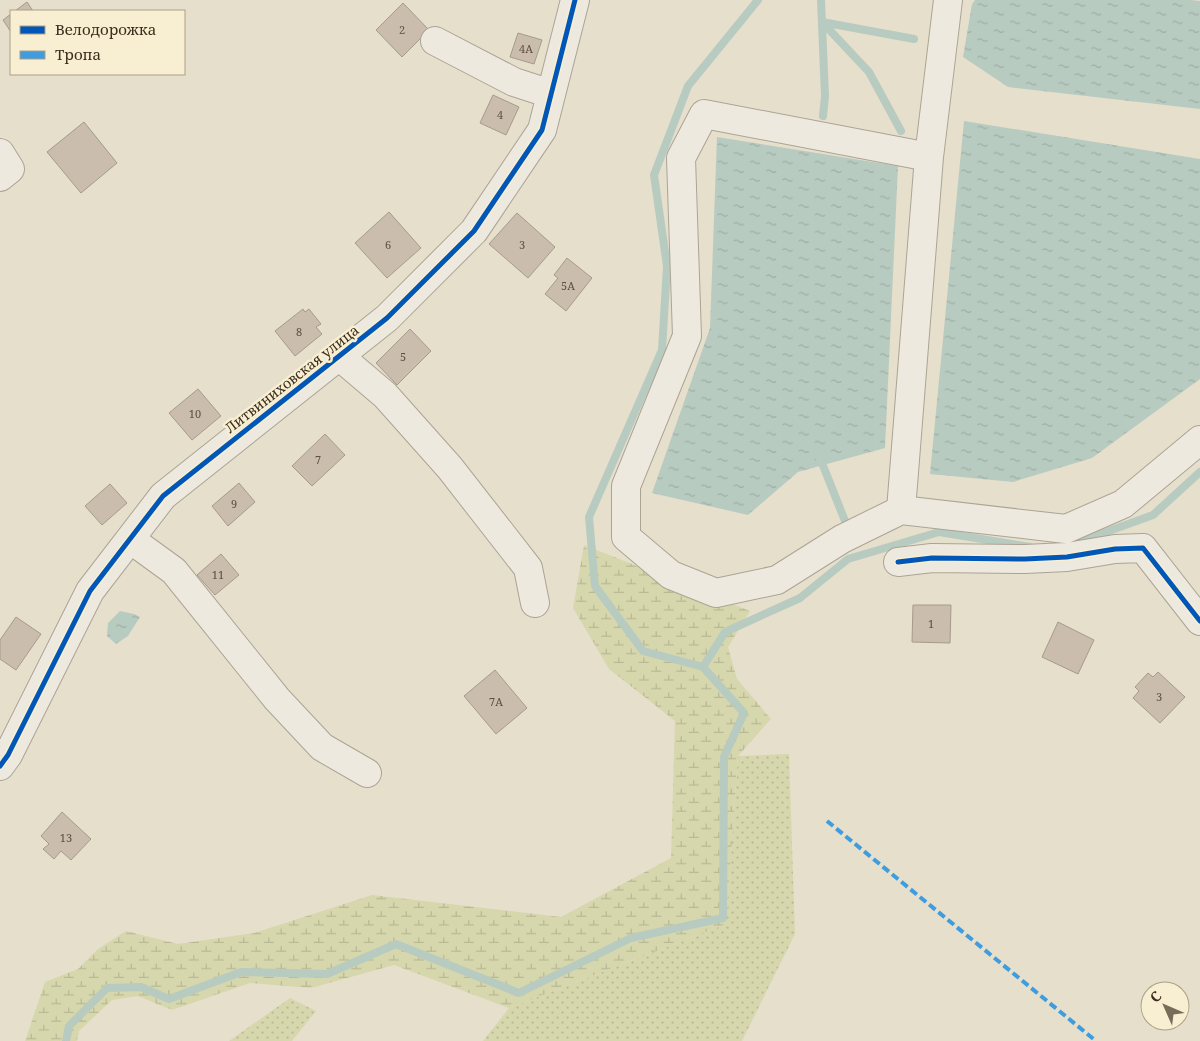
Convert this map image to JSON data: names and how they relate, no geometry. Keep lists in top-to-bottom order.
{
  "streets": {
    "street": ["Литвиниховская улица"]
  },
  "house_numbers": [
    "2",
    "4А",
    "4",
    "6",
    "3",
    "5А",
    "8",
    "5",
    "10",
    "7",
    "9",
    "11",
    "1",
    "3",
    "7А",
    "13"
  ],
  "legend": ["Велодорожка", "Тропа"],
  "north": "top left"
}
